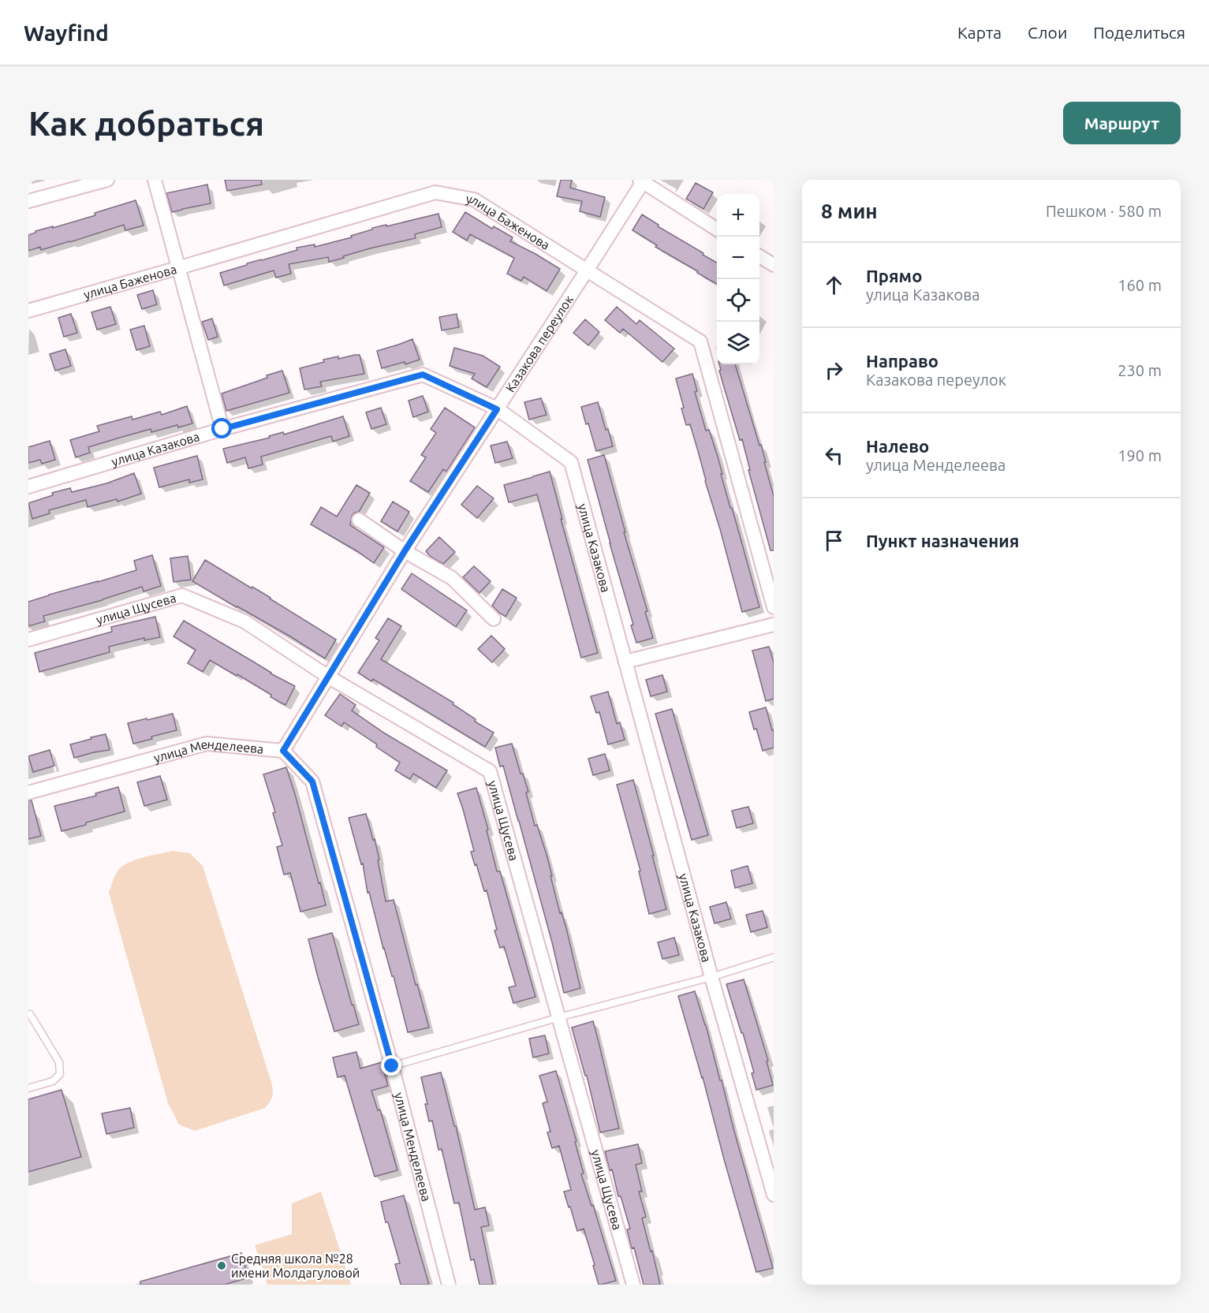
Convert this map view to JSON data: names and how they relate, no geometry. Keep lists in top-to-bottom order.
{
  "streets": {
    "street": [
      "улица Баженова",
      "Казакова переулок",
      "улица Казакова",
      "улица Щусева",
      "улица Менделеева"
    ]
  },
  "crossings": [
    ["улица Баженова", "Казакова переулок"],
    ["Казакова переулок", "улица Казакова"],
    ["Казакова переулок", "улица Щусева"],
    ["Казакова переулок", "улица Менделеева"]
  ],
  "places": ["Средняя школа №28 имени Молдагуловой"],
  "page": {
    "header": "Wayfind",
    "nav": ["Карта", "Слои", "Поделиться"],
    "buttons": "Маршрут",
    "title": "Как добраться",
    "heading": ["8 мин", "Пешком · 580 m"],
    "map_buttons": ["+", "−"],
    "list": [
      ["Прямо", "улица Казакова", "160 m"],
      ["Направо", "Казакова переулок", "230 m"],
      ["Налево", "улица Менделеева", "190 m"],
      "Пункт назначения"
    ]
  }
}
